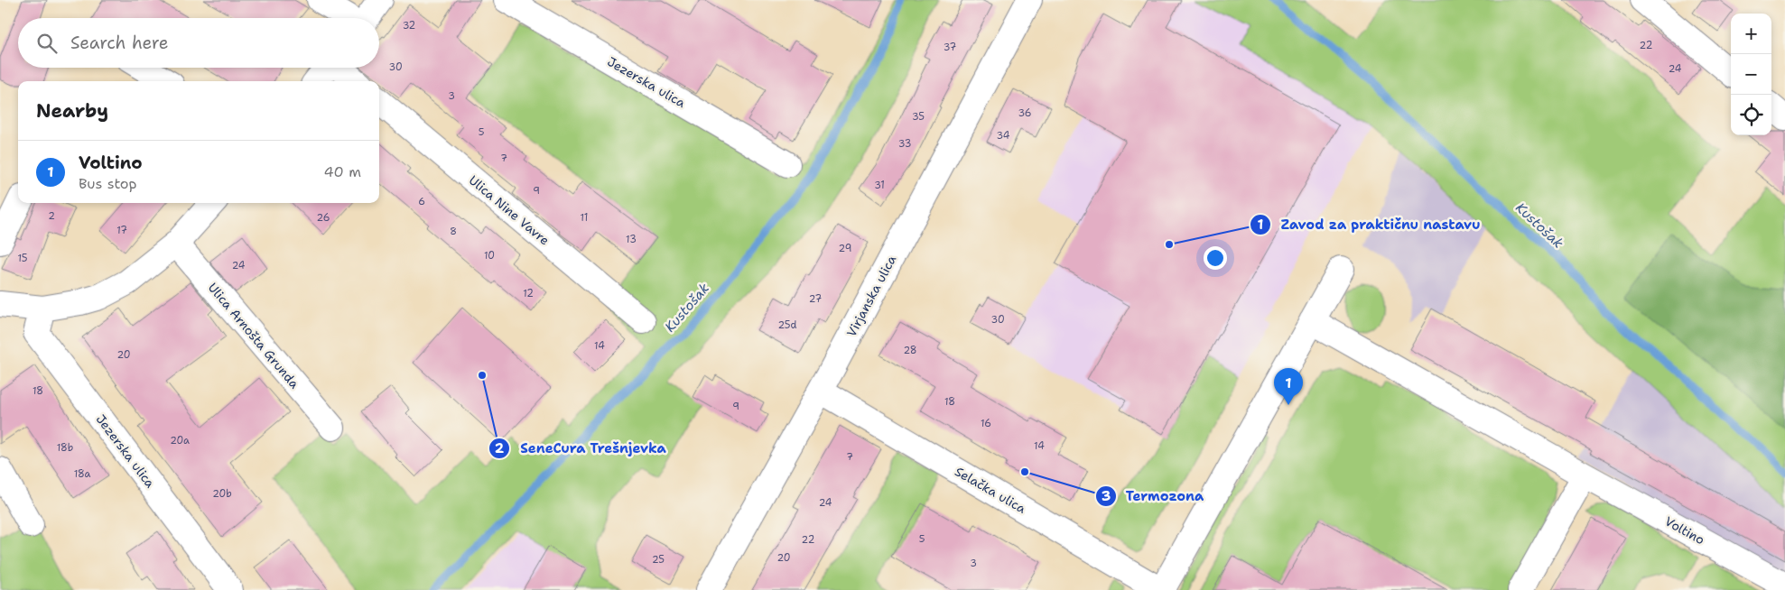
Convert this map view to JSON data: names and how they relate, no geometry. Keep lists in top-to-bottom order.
{
  "streets": {
    "street": [
      "Jezerska ulica",
      "Ulica Nine Vavre",
      "Virjanska ulica",
      "Ulica Arnošta Grunda",
      "Selačka ulica",
      "Voltino"
    ]
  },
  "crossings": [
    ["Virjanska ulica", "Selačka ulica"]
  ],
  "water": ["Kustošak"],
  "places": ["Zavod za praktičnu nastavu", "SeneCura Trešnjevka", "Termozona"],
  "house_numbers": [
    "32",
    "22",
    "37",
    "30",
    "24",
    "3",
    "36",
    "35",
    "5",
    "34",
    "33",
    "7",
    "31",
    "9",
    "6",
    "2",
    "26",
    "11",
    "17",
    "8",
    "13",
    "29",
    "10",
    "15",
    "24",
    "12",
    "27",
    "30",
    "25d",
    "14",
    "28",
    "20",
    "18",
    "18",
    "9",
    "16",
    "20a",
    "14",
    "18b",
    "7",
    "18a",
    "20b",
    "24",
    "5",
    "22",
    "20",
    "25",
    "3"
  ],
  "page": {
    "map_buttons": ["+", "−"],
    "search": "Search here",
    "heading": "Nearby",
    "list": [
      {
        "mark": "1",
        "name": "Voltino",
        "note": "Bus stop",
        "value": "40 m"
      }
    ],
    "pins": "1"
  }
}
